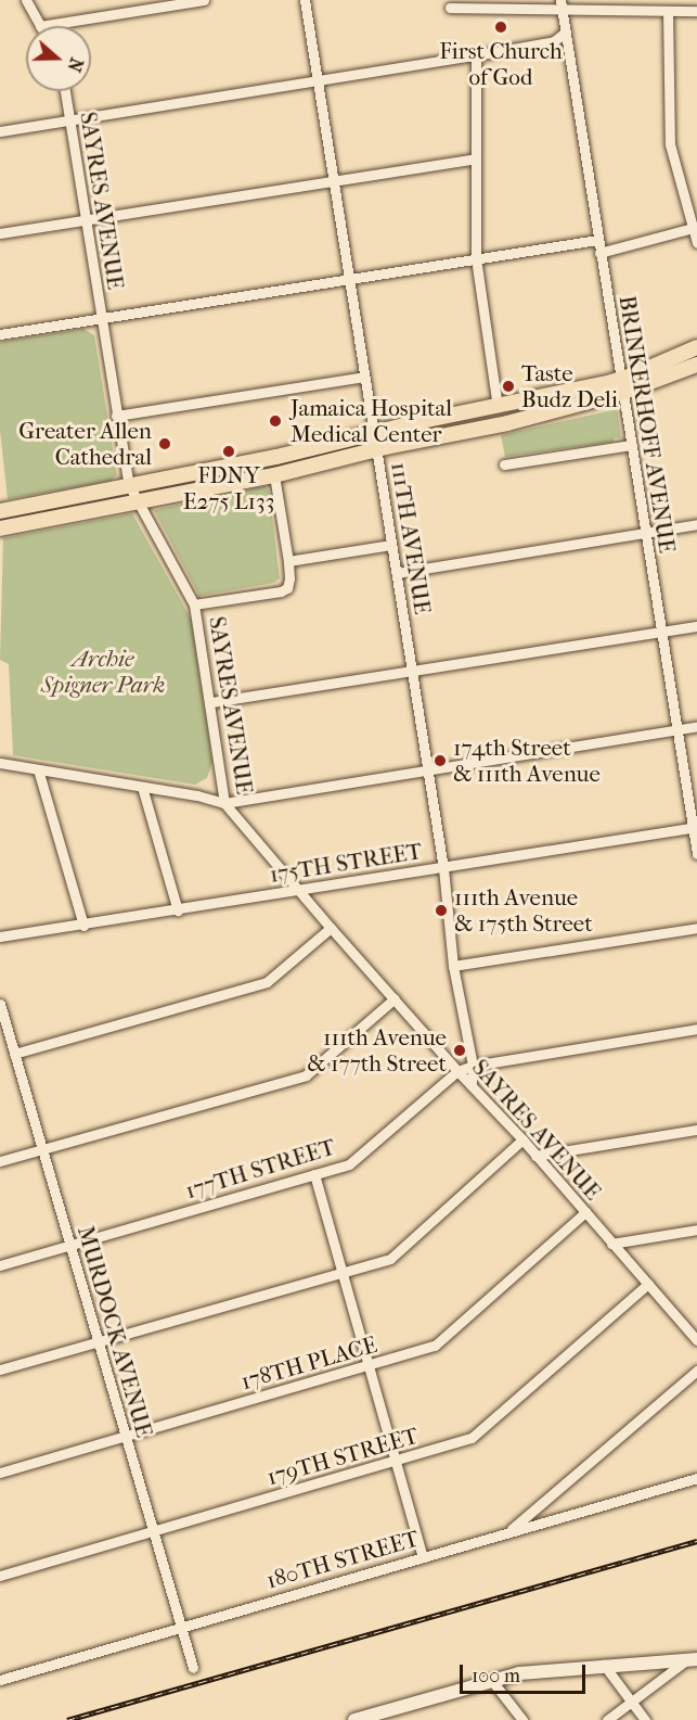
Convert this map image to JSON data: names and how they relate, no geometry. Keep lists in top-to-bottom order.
{
  "streets": {
    "street": [
      "SAYRES AVENUE",
      "BRINKERHOFF AVENUE",
      "111TH AVENUE",
      "175TH STREET",
      "177TH STREET",
      "MURDOCK AVENUE",
      "178TH PLACE",
      "179TH STREET",
      "180TH STREET"
    ]
  },
  "crossings": [
    ["SAYRES AVENUE", "111TH AVENUE"],
    ["SAYRES AVENUE", "175TH STREET"],
    ["SAYRES AVENUE", "177TH STREET"],
    ["SAYRES AVENUE", "178TH PLACE"],
    ["SAYRES AVENUE", "179TH STREET"],
    ["BRINKERHOFF AVENUE", "175TH STREET"],
    ["111TH AVENUE", "175TH STREET"],
    ["111TH AVENUE", "177TH STREET"],
    ["177TH STREET", "MURDOCK AVENUE"],
    ["MURDOCK AVENUE", "178TH PLACE"],
    ["MURDOCK AVENUE", "179TH STREET"],
    ["MURDOCK AVENUE", "180TH STREET"]
  ],
  "parks": ["Archie Spigner Park"],
  "places": [
    "First Church of God",
    "Taste Budz Deli",
    "Jamaica Hospital Medical Center",
    "Greater Allen Cathedral",
    "FDNY E275 L133",
    "174th Street & 111th Avenue",
    "111th Avenue & 175th Street",
    "111th Avenue & 177th Street"
  ],
  "scale_bar": "100 m",
  "north": "right"
}
